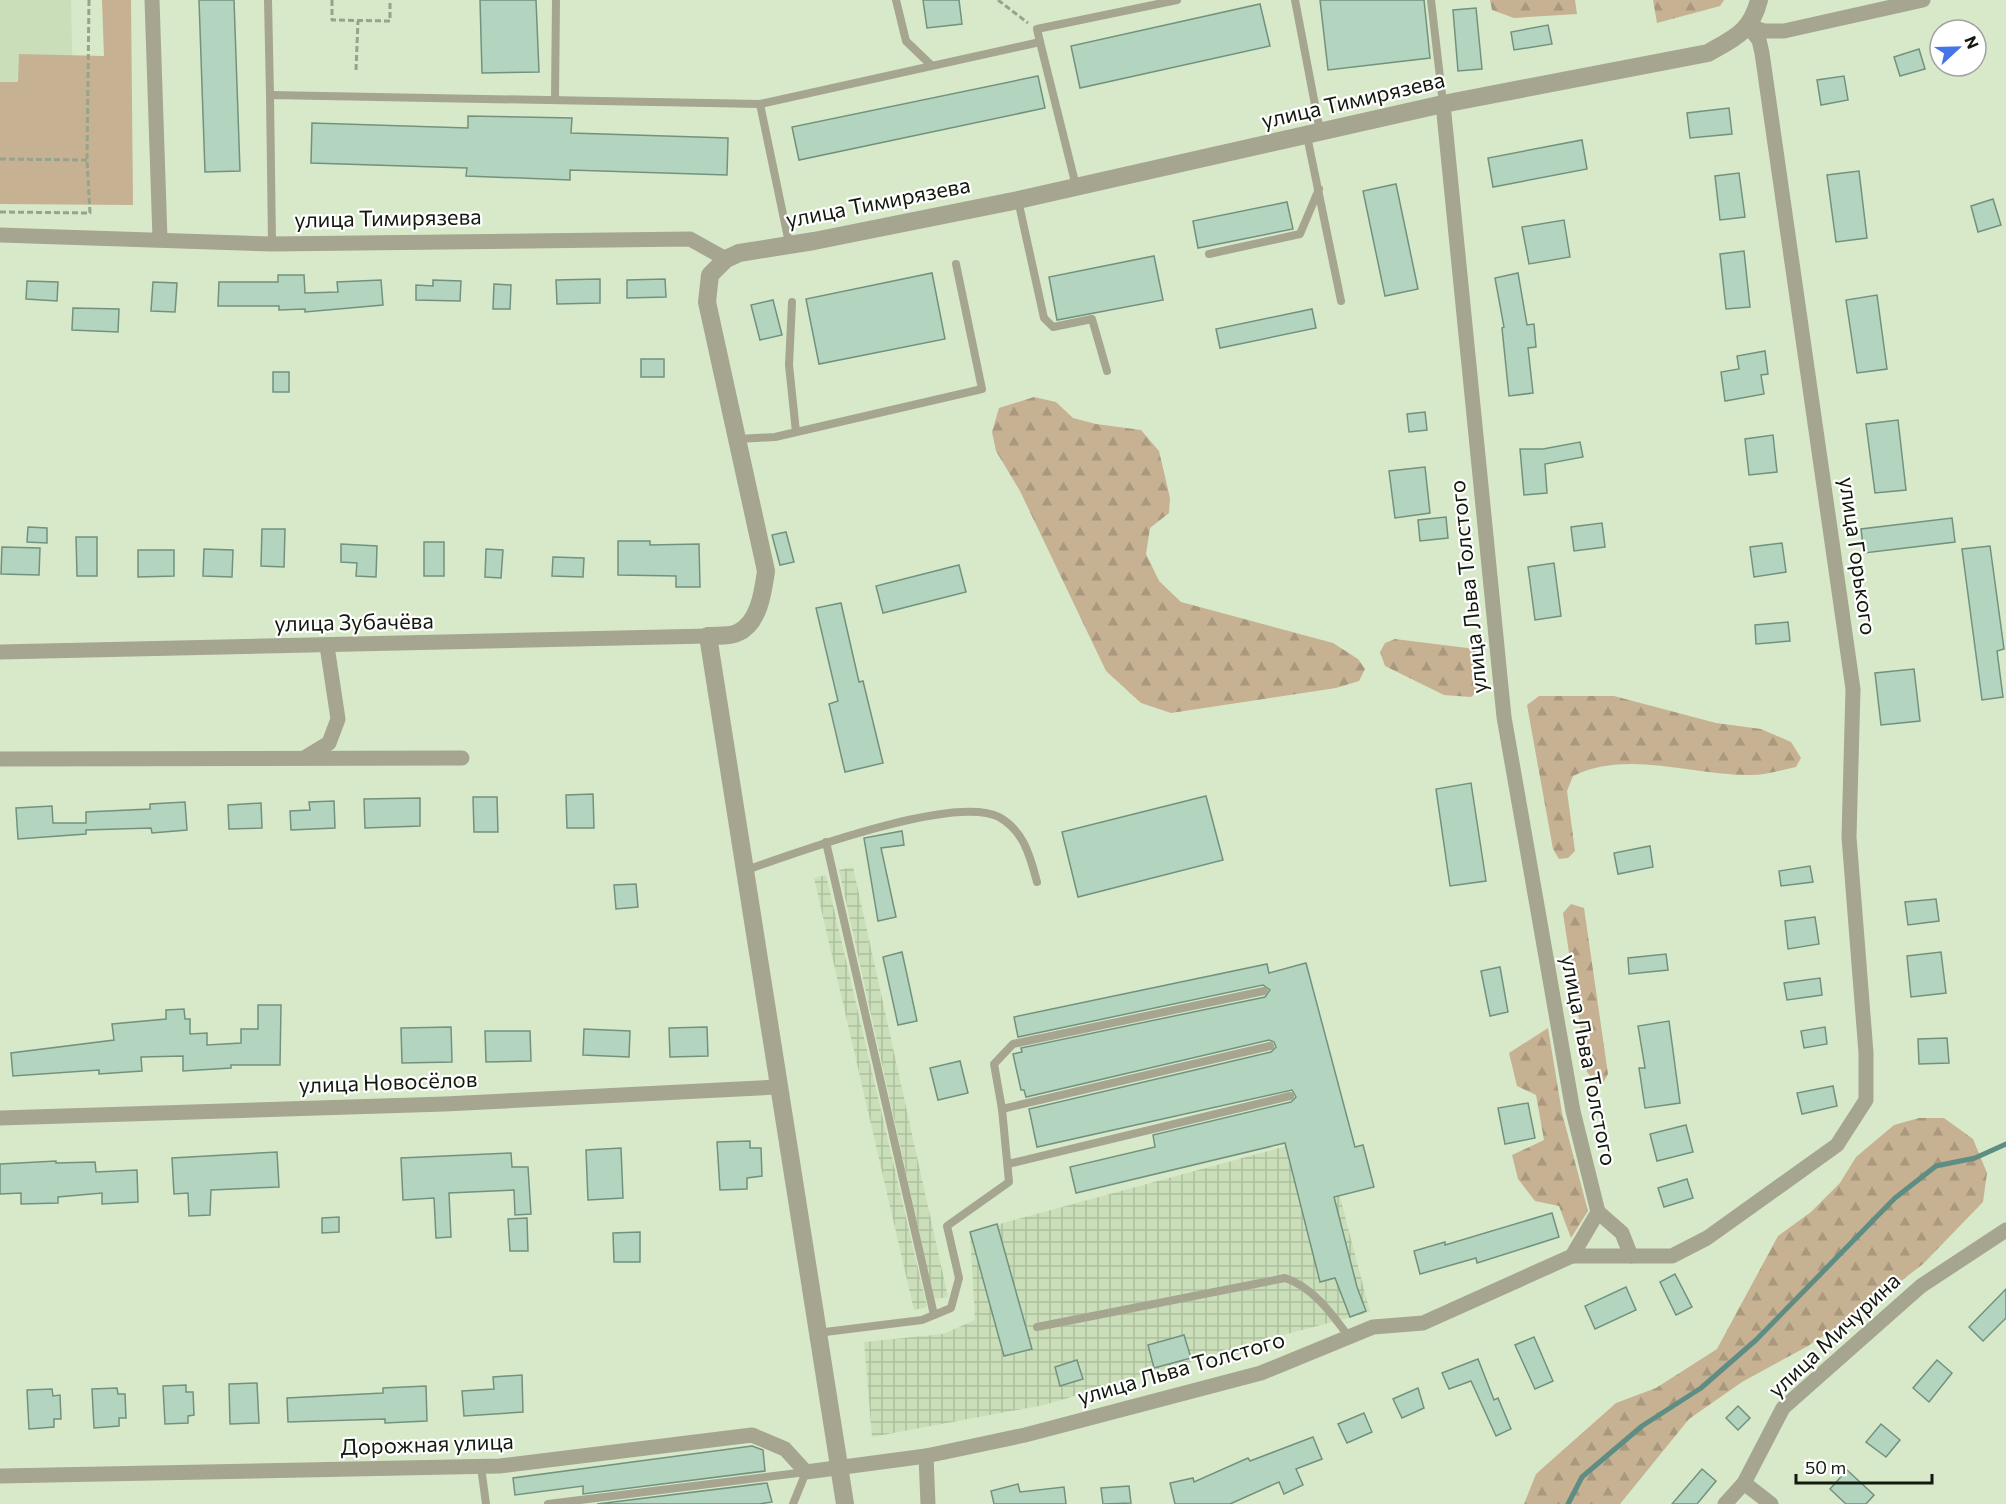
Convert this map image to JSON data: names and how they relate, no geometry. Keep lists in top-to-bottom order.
{
  "streets": {
    "street": [
      "улица Тимирязева",
      "улица Горького",
      "улица Льва Толстого",
      "улица Зубачёва",
      "улица Новосёлов",
      "улица Мичурина",
      "Дорожная улица"
    ]
  },
  "crossings": [
    ["улица Тимирязева", "улица Горького"],
    ["улица Тимирязева", "улица Льва Толстого"]
  ],
  "scale_bar": "50 m",
  "north": "right"
}
